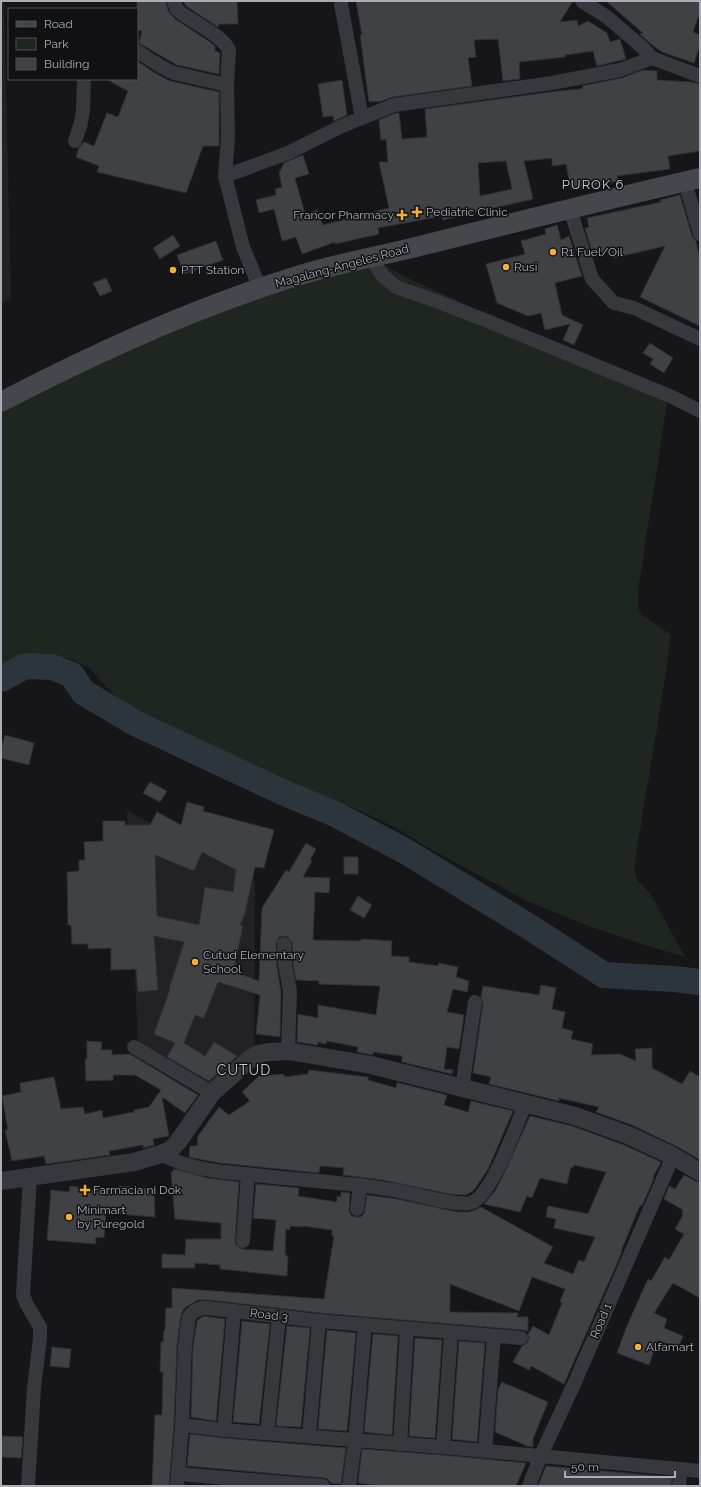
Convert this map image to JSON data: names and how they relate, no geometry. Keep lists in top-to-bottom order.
{
  "streets": {
    "main road": ["Magalang-Angeles Road"],
    "street": ["Road 3", "Road 1"]
  },
  "districts": ["PUROK 6", "CUTUD"],
  "places": {
    "health": ["Pediatric Clinic", "Francor Pharmacy", "Farmacia ni Dok"],
    "other": [
      "R1 Fuel/Oil",
      "Rusi",
      "PTT Station",
      "Cutud Elementary School",
      "Minimart by Puregold",
      "Alfamart"
    ]
  },
  "legend": ["Road", "Park", "Building"],
  "scale_bar": "50 m"
}
